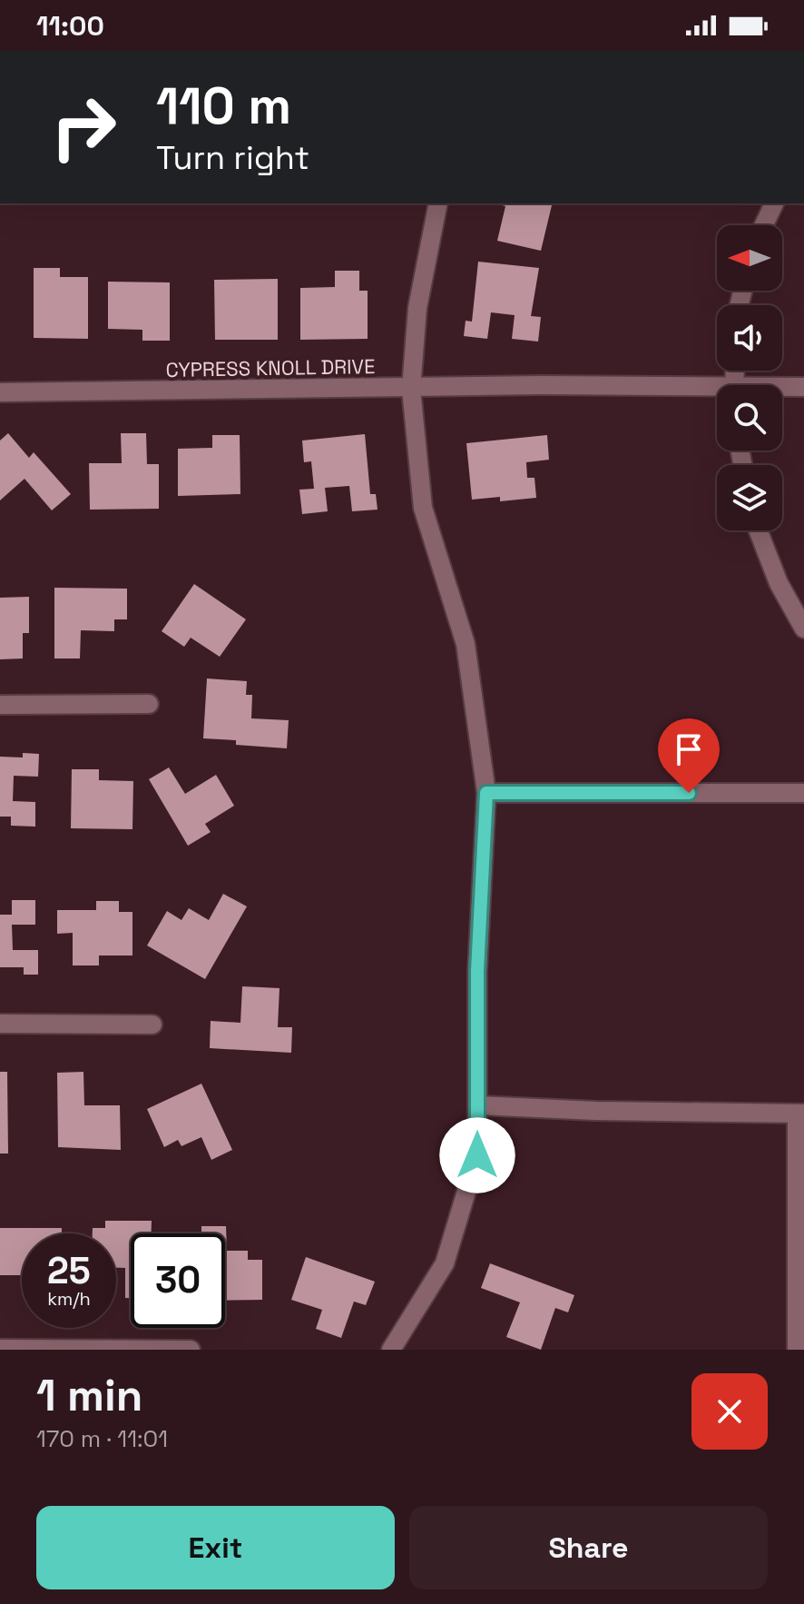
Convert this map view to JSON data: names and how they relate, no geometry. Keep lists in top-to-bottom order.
{
  "streets": {
    "street": ["CYPRESS KNOLL DRIVE"]
  },
  "north": "left",
  "page": {
    "status": "11:00",
    "turn": ["110 m", "Turn right"],
    "speed": "25 km/h",
    "limit": "30",
    "heading": ["1 min", "170 m · 11:01"],
    "buttons": ["Exit", "Share"]
  }
}
